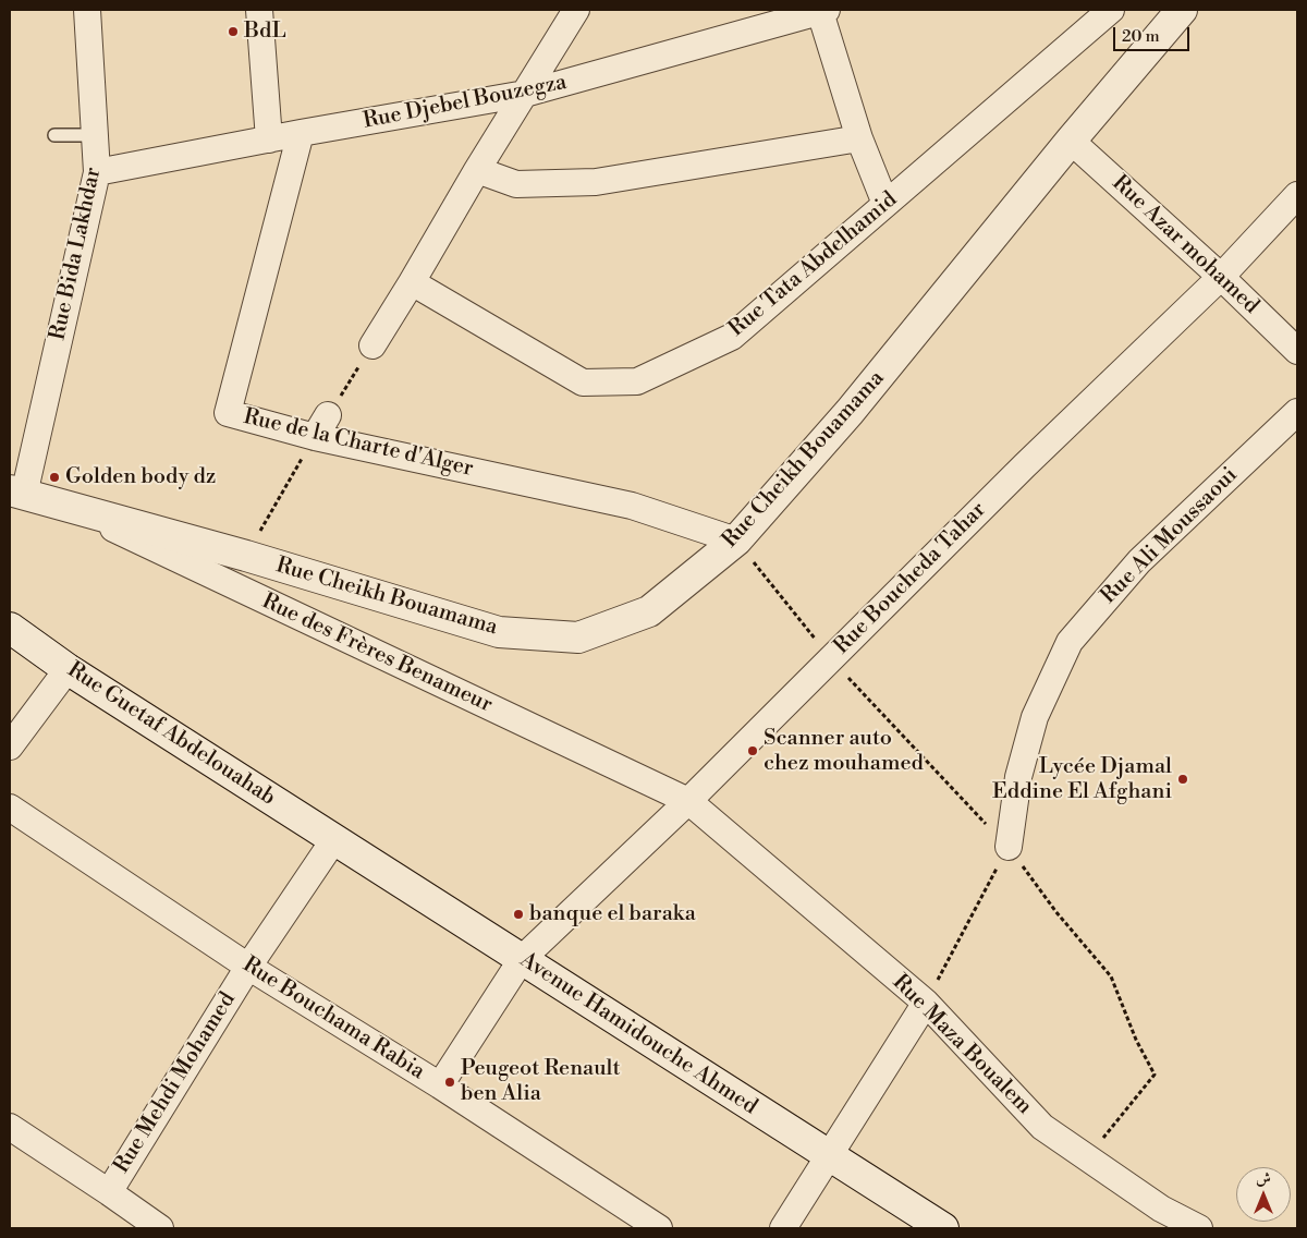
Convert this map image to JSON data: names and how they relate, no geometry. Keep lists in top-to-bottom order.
{
  "streets": {
    "street": [
      "Rue Djebel Bouzegza",
      "Rue Azar mohamed",
      "Rue Bida Lakhdar",
      "Rue Tata Abdelhamid",
      "Rue de la Charte d'Alger",
      "Rue Cheikh Bouamama",
      "Rue Ali Moussaoui",
      "Rue Boucheda Tahar",
      "Rue des Frères Benameur",
      "Rue Guetaf Abdelouahab",
      "Rue Bouchama Rabia",
      "Avenue Hamidouche Ahmed",
      "Rue Maza Boualem",
      "Rue Mehdi Mohamed"
    ]
  },
  "crossings": [
    ["Rue Djebel Bouzegza", "Rue Bida Lakhdar"],
    ["Rue Djebel Bouzegza", "Rue de la Charte d'Alger"],
    ["Rue Azar mohamed", "Rue Cheikh Bouamama"],
    ["Rue Azar mohamed", "Rue Boucheda Tahar"],
    ["Rue Bida Lakhdar", "Rue Cheikh Bouamama"],
    ["Rue de la Charte d'Alger", "Rue Cheikh Bouamama"],
    ["Rue Cheikh Bouamama", "Rue des Frères Benameur"],
    ["Rue Boucheda Tahar", "Rue des Frères Benameur"],
    ["Rue Boucheda Tahar", "Rue Bouchama Rabia"],
    ["Rue Boucheda Tahar", "Avenue Hamidouche Ahmed"],
    ["Rue Boucheda Tahar", "Rue Maza Boualem"],
    ["Rue des Frères Benameur", "Rue Maza Boualem"],
    ["Rue Guetaf Abdelouahab", "Avenue Hamidouche Ahmed"],
    ["Rue Guetaf Abdelouahab", "Rue Mehdi Mohamed"],
    ["Rue Bouchama Rabia", "Rue Mehdi Mohamed"],
    ["Avenue Hamidouche Ahmed", "Rue Mehdi Mohamed"]
  ],
  "places": [
    "BdL",
    "Golden body dz",
    "Scanner auto chez mouhamed",
    "Lycée Djamal Eddine El Afghani",
    "banque el baraka",
    "Peugeot Renault ben Alia"
  ],
  "scale_bar": "20 m",
  "north": "top"
}
